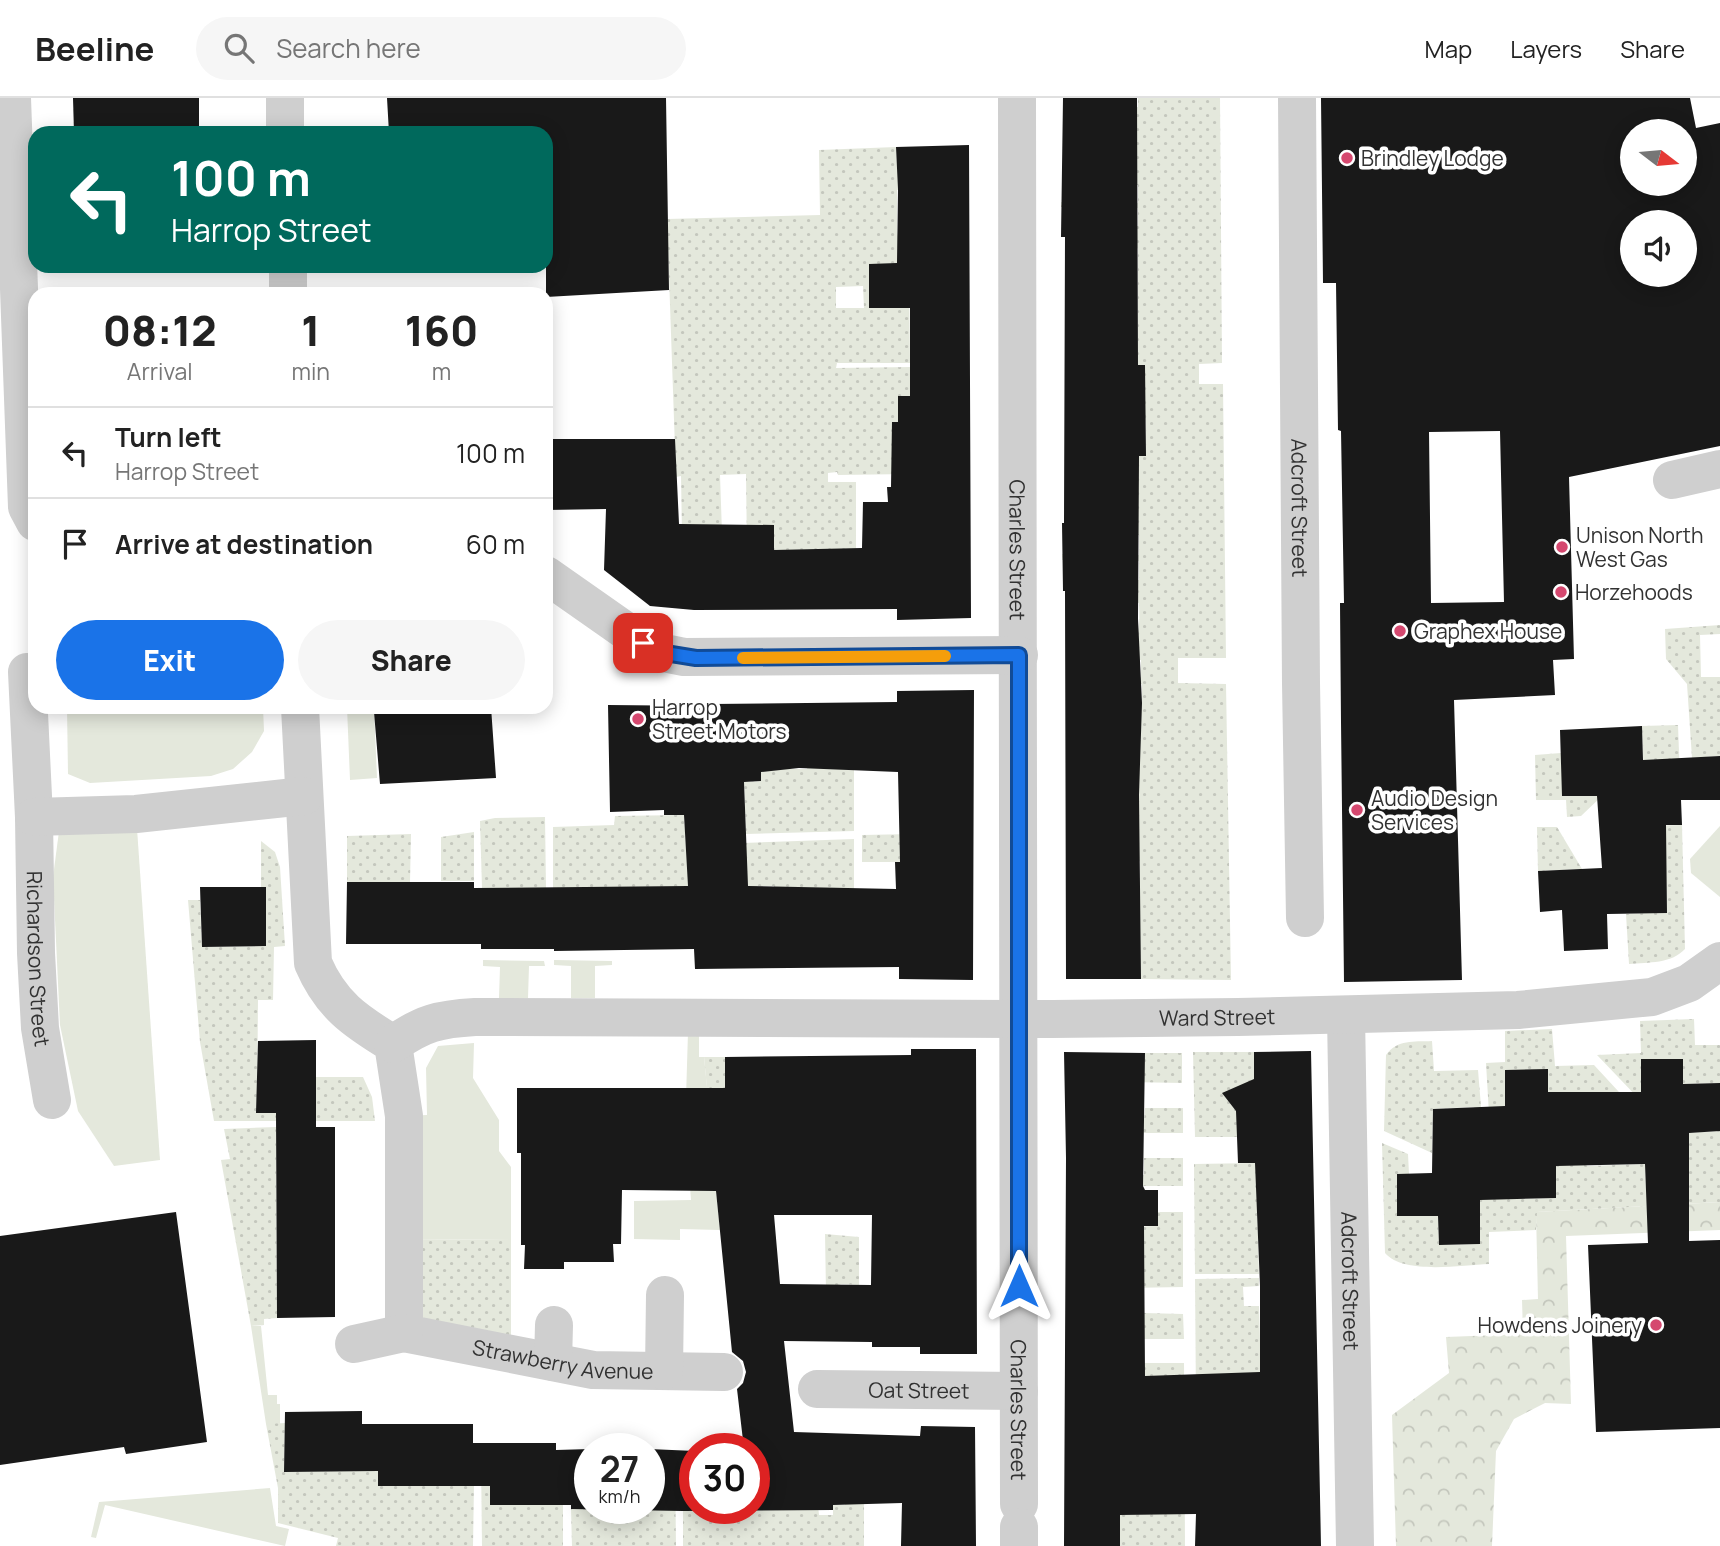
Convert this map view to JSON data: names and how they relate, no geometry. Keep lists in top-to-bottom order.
{
  "streets": {
    "street": [
      "Adcroft Street",
      "Charles Street",
      "Richardson Street",
      "Ward Street",
      "Strawberry Avenue",
      "Oat Street"
    ]
  },
  "crossings": [
    ["Adcroft Street", "Ward Street"],
    ["Charles Street", "Ward Street"],
    ["Charles Street", "Oat Street"]
  ],
  "places": [
    "Brindley Lodge",
    "Unison North West Gas",
    "Horzehoods",
    "Graphex House",
    "Harrop Street Motors",
    "Audio Design Services",
    "Howdens Joinery"
  ],
  "north": "right",
  "page": {
    "header": "Beeline",
    "search": "Search here",
    "nav": ["Map", "Layers", "Share"],
    "turn": ["100 m", "Harrop Street"],
    "eta": [
      "08:12",
      "Arrival",
      "1",
      "min",
      "160",
      "m"
    ],
    "list": [
      {
        "name": "Turn left",
        "note": "Harrop Street",
        "value": "100 m"
      },
      {
        "name": "Arrive at destination",
        "value": "60 m"
      }
    ],
    "buttons": ["Exit", "Share"],
    "speed": "27 km/h",
    "limit": "30"
  }
}
